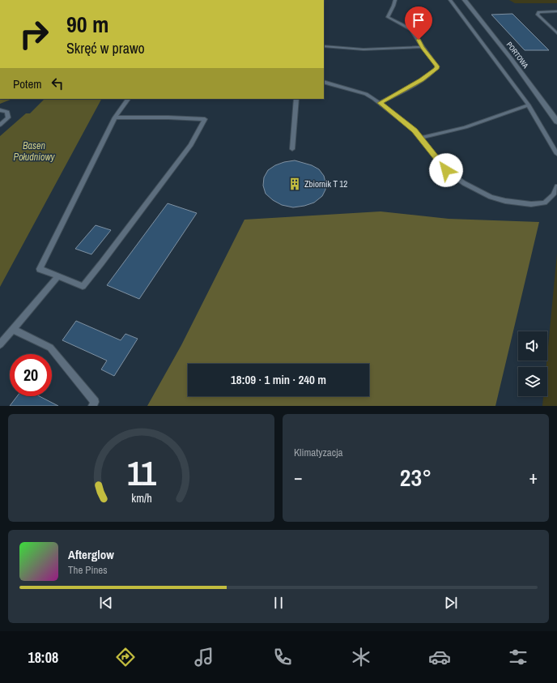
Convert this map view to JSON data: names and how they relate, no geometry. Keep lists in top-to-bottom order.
{
  "streets": {
    "street": ["PORTOWA"]
  },
  "water": ["Basen Południowy"],
  "places": {
    "building": ["Zbiornik T 12"]
  },
  "page": {
    "turn": ["90 m", "Skręć w prawo"],
    "then": "Potem",
    "limit": "20",
    "trip": "18:09 · 1 min · 240 m",
    "tile": "Klimatyzacja",
    "heat": ["−", "23°", "+"],
    "song": ["Afterglow", "The Pines"],
    "tabs": "18:08",
    "gauge": ["11", "km/h"]
  }
}
